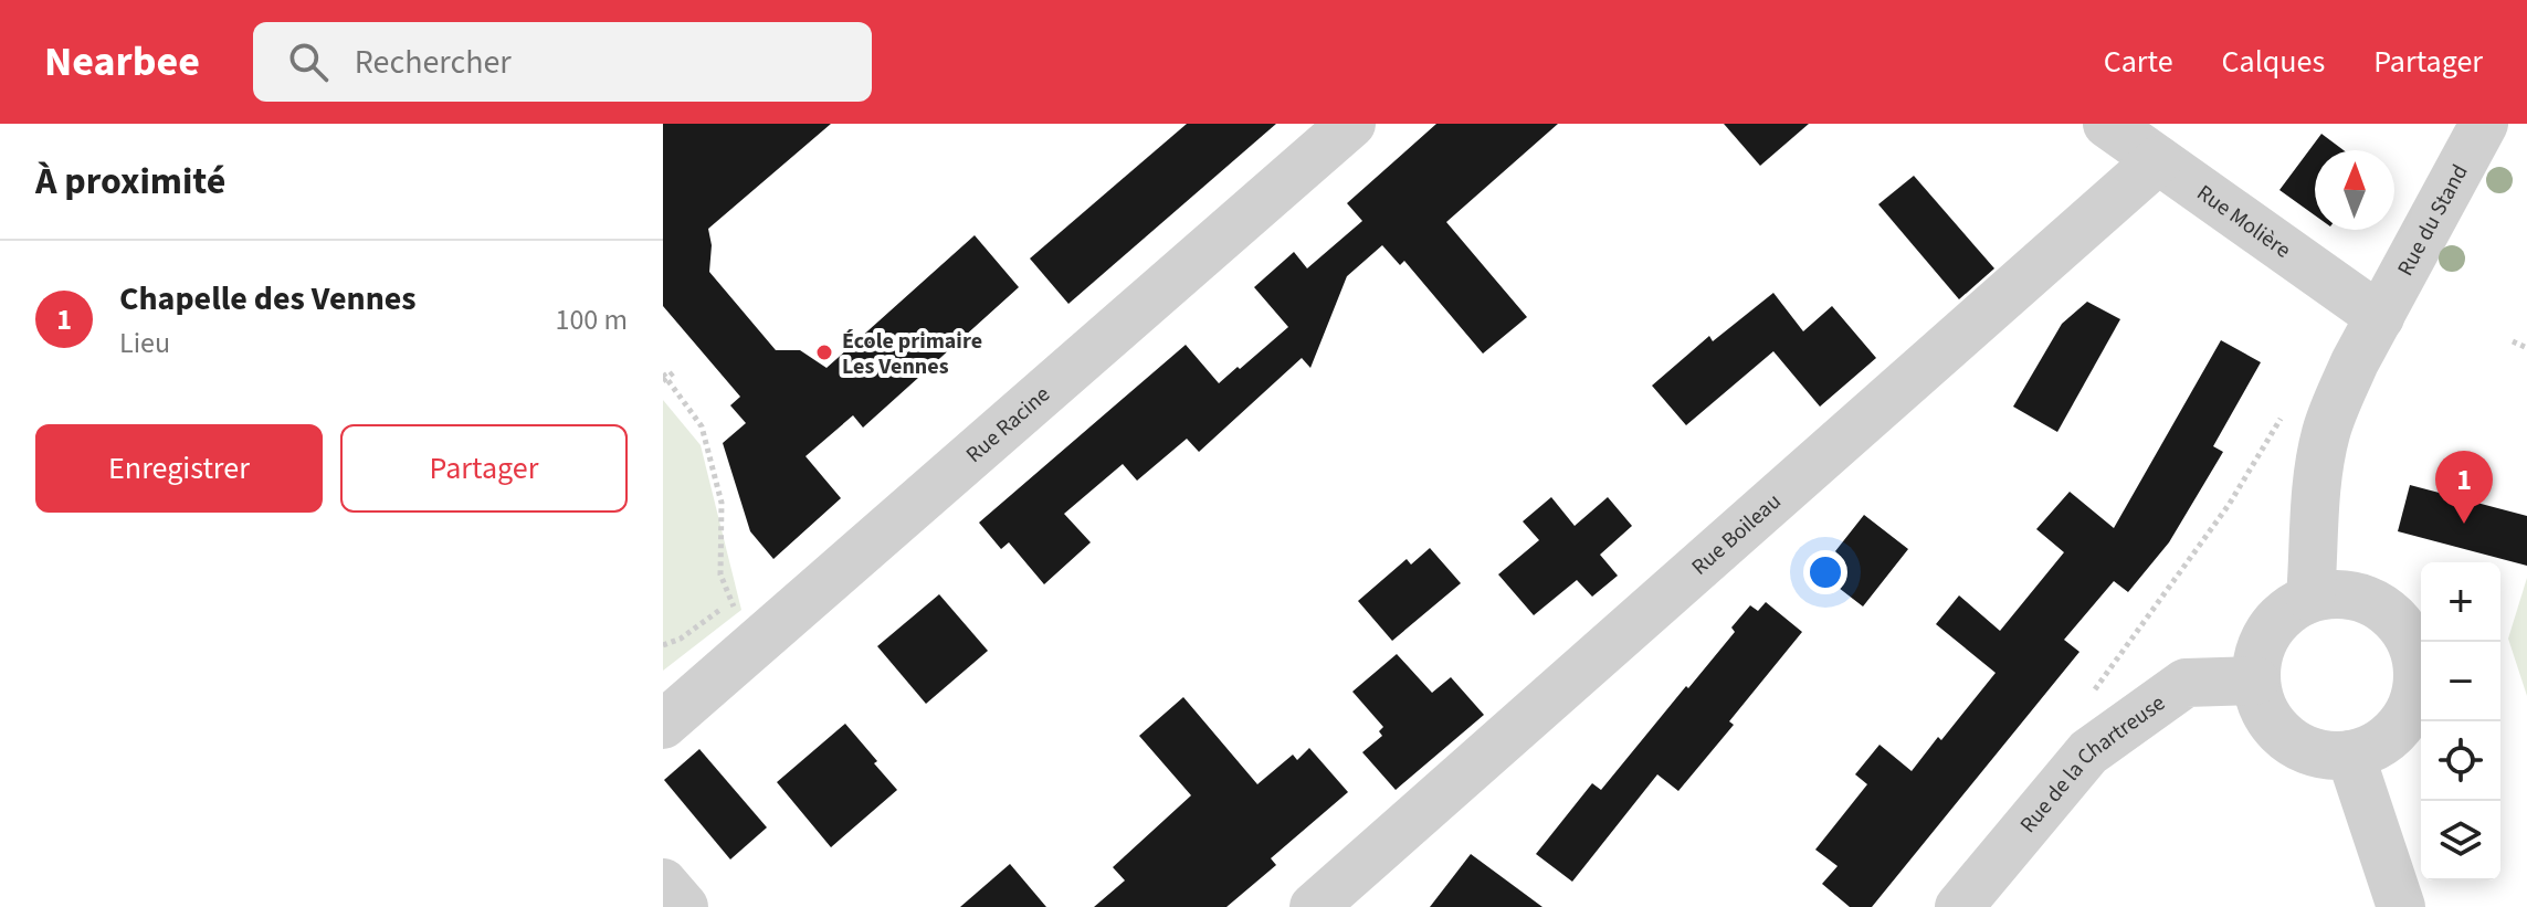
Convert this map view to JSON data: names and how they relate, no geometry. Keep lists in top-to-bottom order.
{
  "streets": {
    "street": [
      "Rue Molière",
      "Rue du Stand",
      "Rue Racine",
      "Rue Boileau",
      "Rue de la Chartreuse"
    ]
  },
  "crossings": [
    ["Rue Molière", "Rue du Stand"],
    ["Rue Molière", "Rue Boileau"]
  ],
  "places": ["École primaire Les Vennes"],
  "north": "top",
  "page": {
    "header": "Nearbee",
    "search": "Rechercher",
    "nav": ["Carte", "Calques", "Partager"],
    "heading": "À proximité",
    "list": [
      {
        "mark": "1",
        "name": "Chapelle des Vennes",
        "note": "Lieu",
        "value": "100 m"
      }
    ],
    "buttons": ["Enregistrer", "Partager"],
    "pins": "1",
    "map_buttons": ["+", "−"]
  }
}
